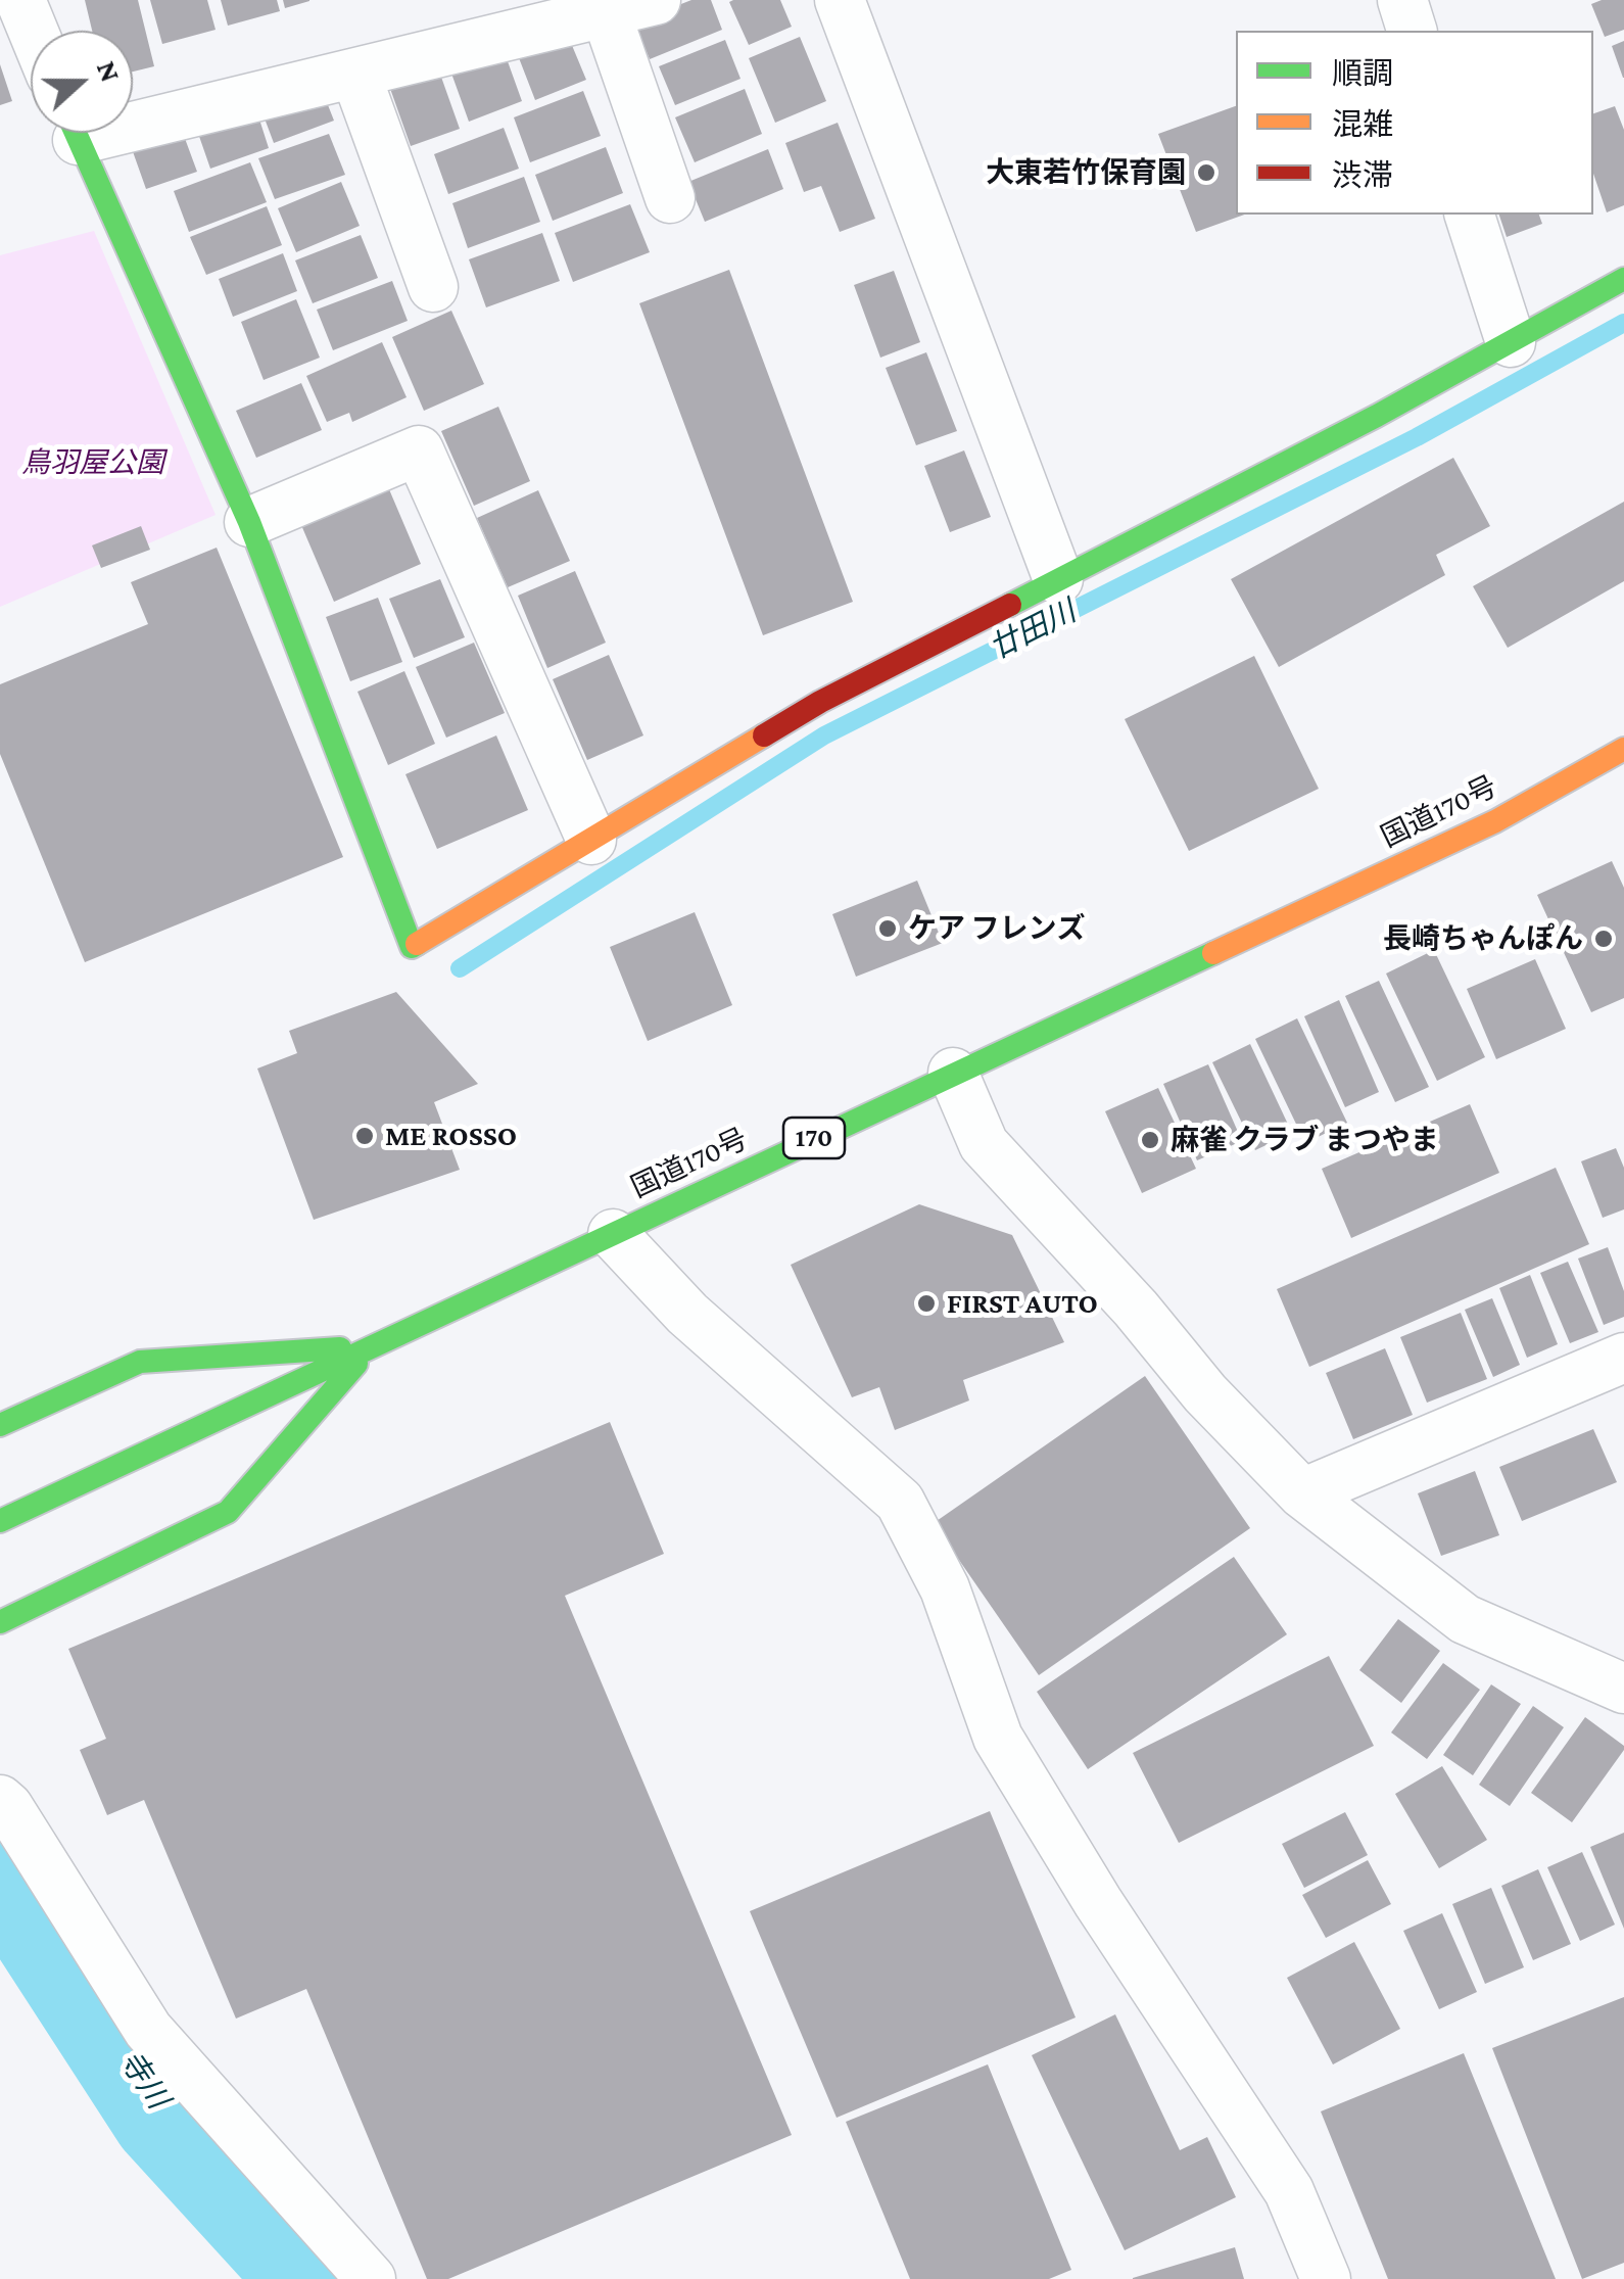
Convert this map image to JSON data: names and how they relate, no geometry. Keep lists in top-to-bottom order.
{
  "streets": {
    "main road": ["国道170号", "170"]
  },
  "crossings": [
    ["国道170号", "170"]
  ],
  "water": ["廿田川", "寺川"],
  "parks": ["鳥羽屋公園"],
  "places": [
    "大東若竹保育園",
    "ケア フレンズ",
    "長崎ちゃんぽん",
    "ME ROSSO",
    "麻雀 クラブ まつやま",
    "FIRST AUTO"
  ],
  "legend": ["順調", "混雑", "渋滞"],
  "north": "right"
}
